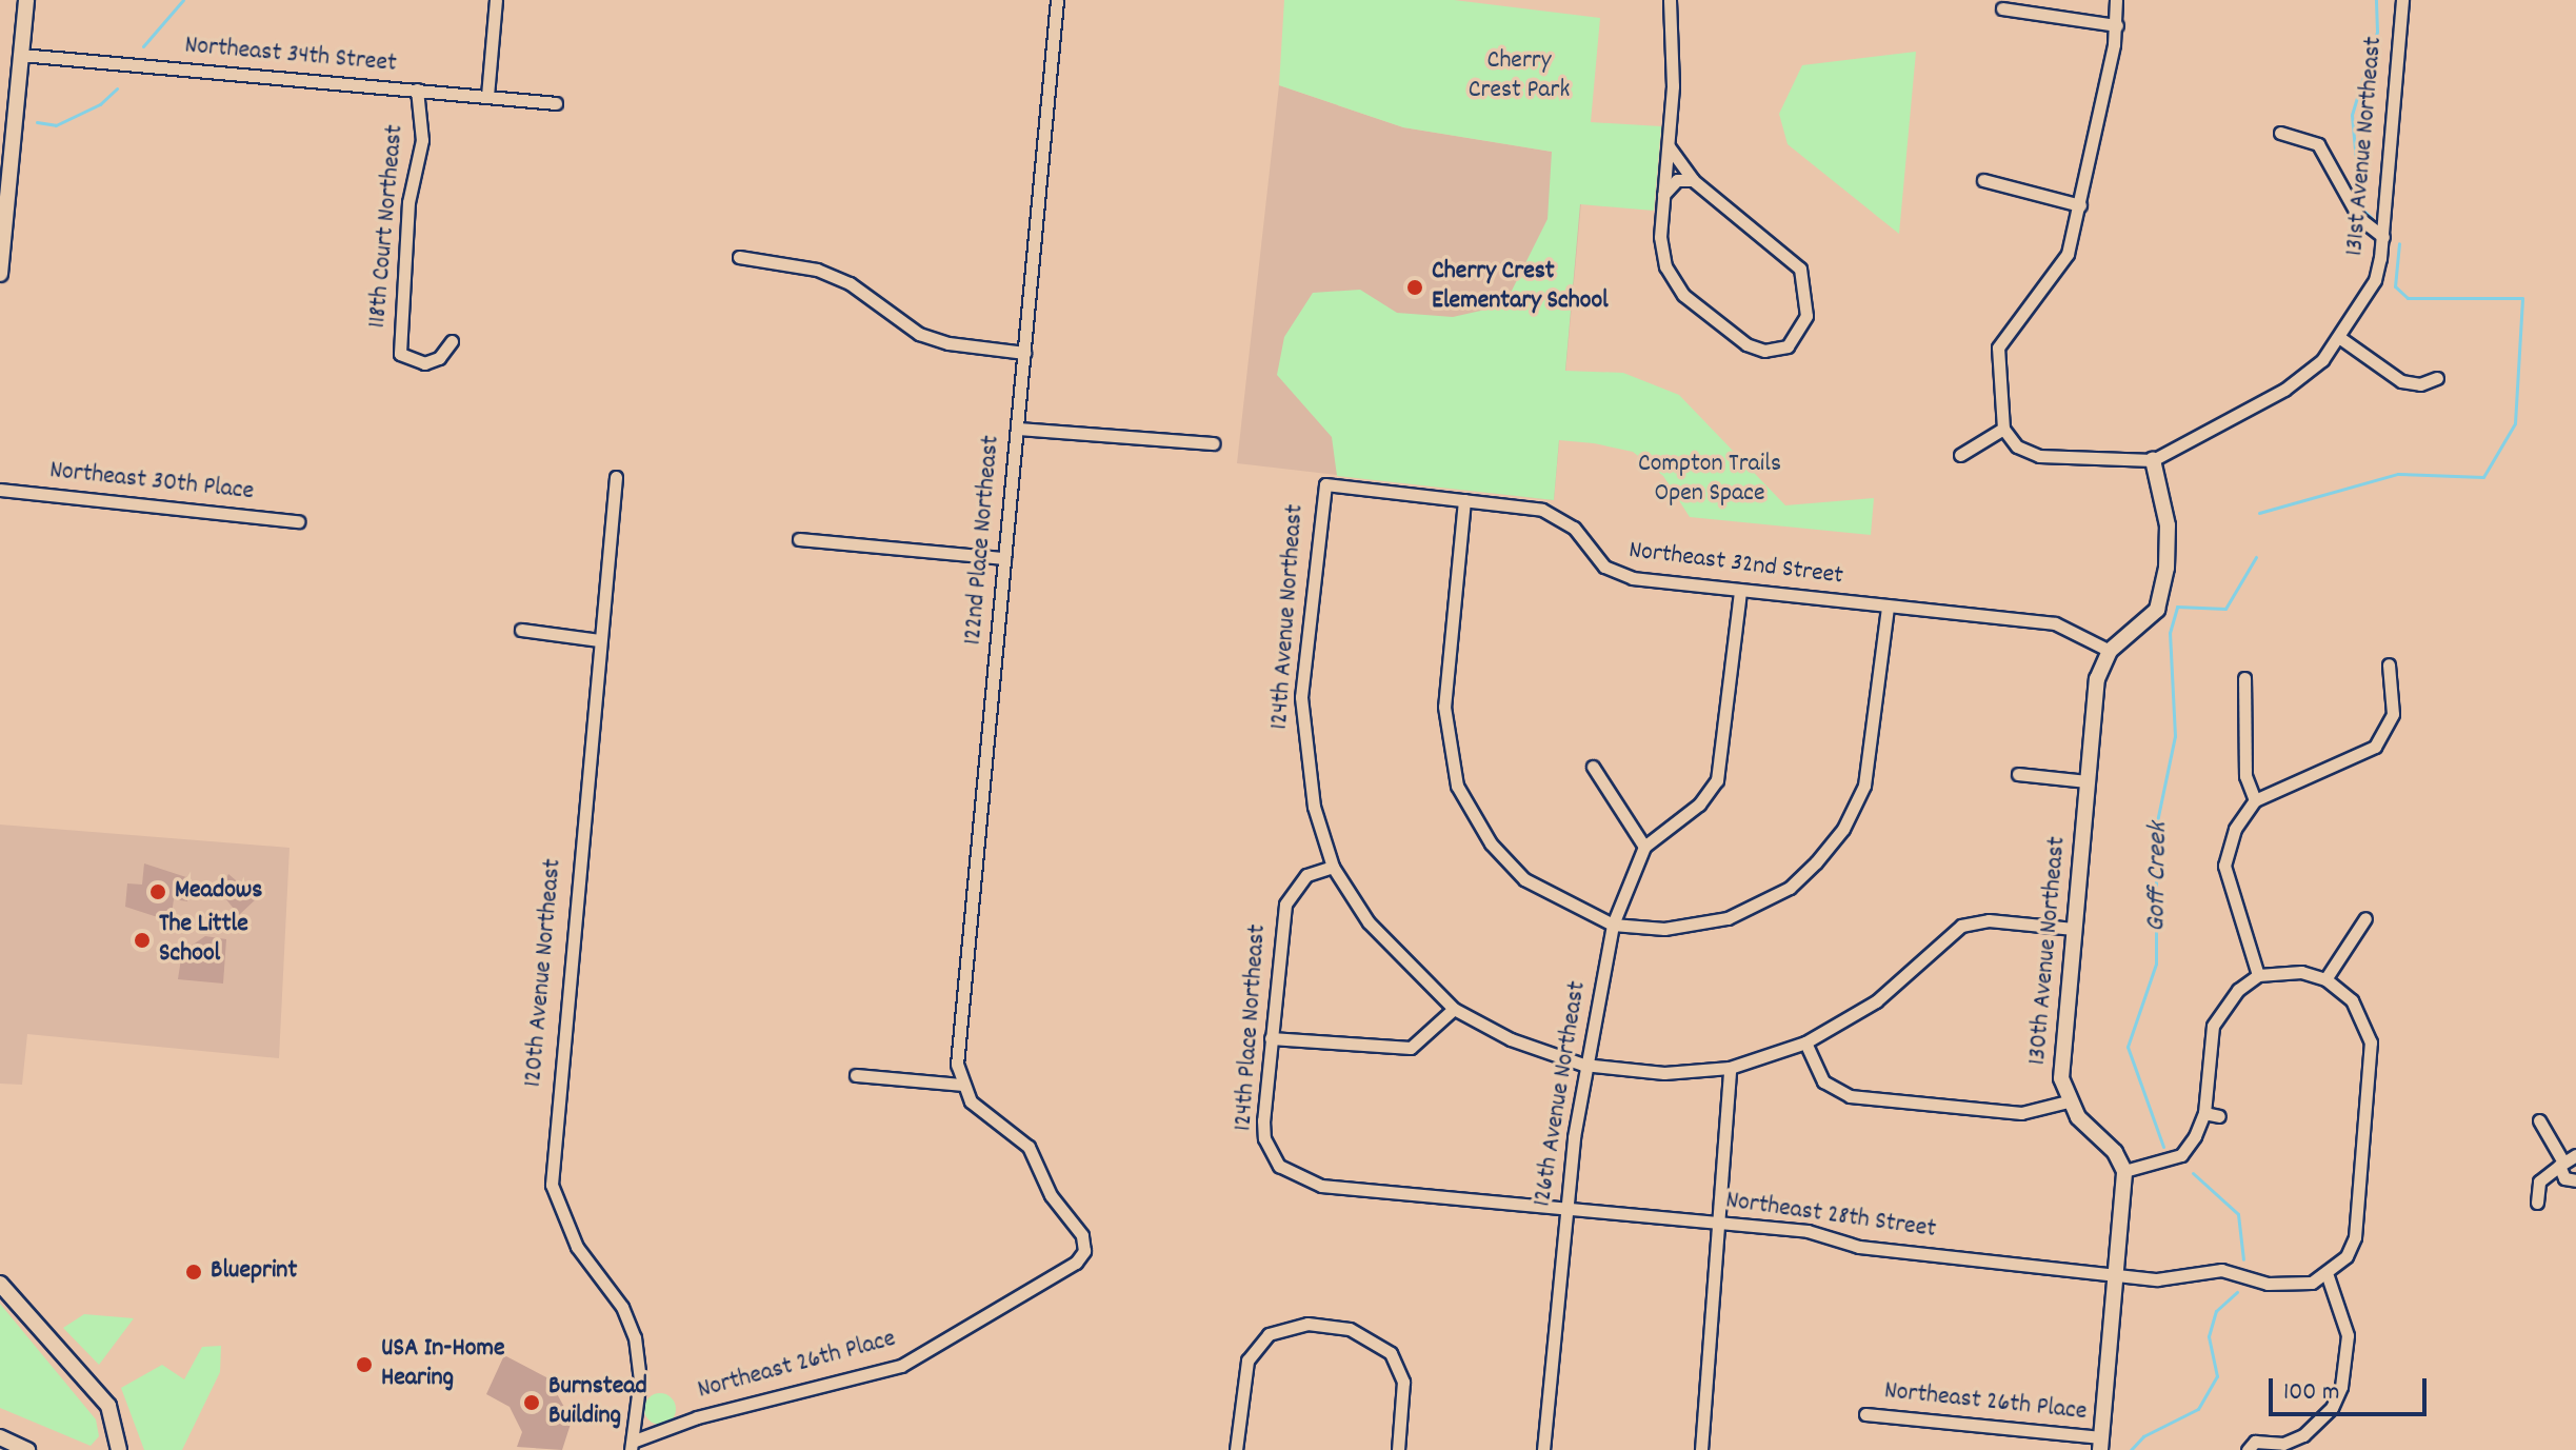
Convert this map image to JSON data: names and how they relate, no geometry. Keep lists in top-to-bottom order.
{
  "streets": {
    "street": [
      "Northeast 34th Street",
      "131st Avenue Northeast",
      "118th Court Northeast",
      "Northeast 30th Place",
      "122nd Place Northeast",
      "Northeast 32nd Street",
      "124th Avenue Northeast",
      "130th Avenue Northeast",
      "120th Avenue Northeast",
      "124th Place Northeast",
      "126th Avenue Northeast",
      "Northeast 28th Street",
      "Northeast 26th Place"
    ]
  },
  "crossings": [
    ["Northeast 34th Street", "118th Court Northeast"],
    ["122nd Place Northeast", "Northeast 26th Place"],
    ["Northeast 32nd Street", "124th Avenue Northeast"],
    ["Northeast 32nd Street", "130th Avenue Northeast"],
    ["124th Avenue Northeast", "130th Avenue Northeast"],
    ["124th Avenue Northeast", "124th Place Northeast"],
    ["124th Avenue Northeast", "126th Avenue Northeast"],
    ["120th Avenue Northeast", "Northeast 26th Place"],
    ["124th Place Northeast", "Northeast 28th Street"],
    ["126th Avenue Northeast", "Northeast 28th Street"]
  ],
  "water": ["Goff Creek"],
  "parks": ["Cherry Crest Park", "Compton Trails Open Space"],
  "places": [
    "Cherry Crest Elementary School",
    "Meadows",
    "The Little School",
    "Blueprint",
    "USA In-Home Hearing",
    "Burnstead Building"
  ],
  "scale_bar": "100 m"
}
